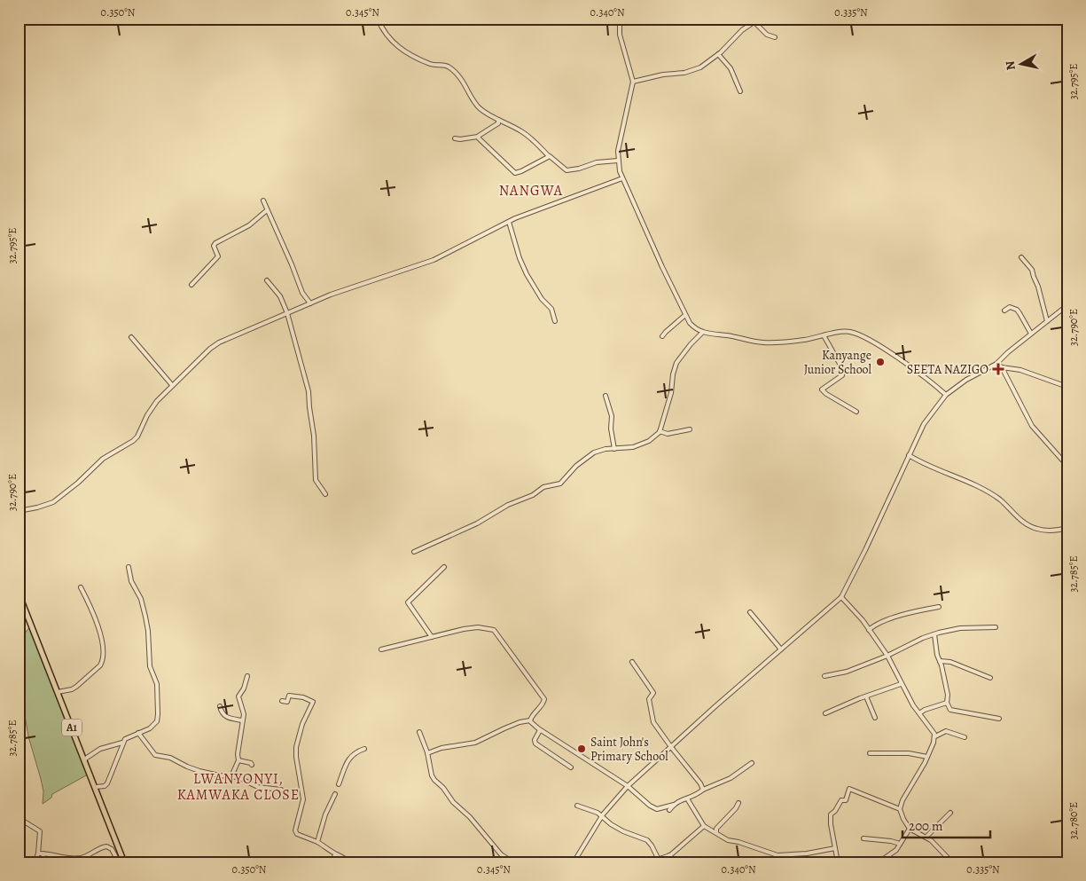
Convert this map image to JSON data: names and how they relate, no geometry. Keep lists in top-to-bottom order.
{
  "streets": {
    "highway": ["A1"]
  },
  "districts": ["NANGWA", "LWANYONYI, KAMWAKA CLOSE"],
  "places": {
    "other": ["Kanyange Junior School", "Saint John's Primary School"],
    "health": ["SEETA NAZIGO"]
  },
  "scale_bar": "200 m",
  "north": "left",
  "coordinates": [
    "0.350°N",
    "0.345°N",
    "0.340°N",
    "0.335°N",
    "32.795°E",
    "32.790°E",
    "32.785°E",
    "32.780°E"
  ]
}
